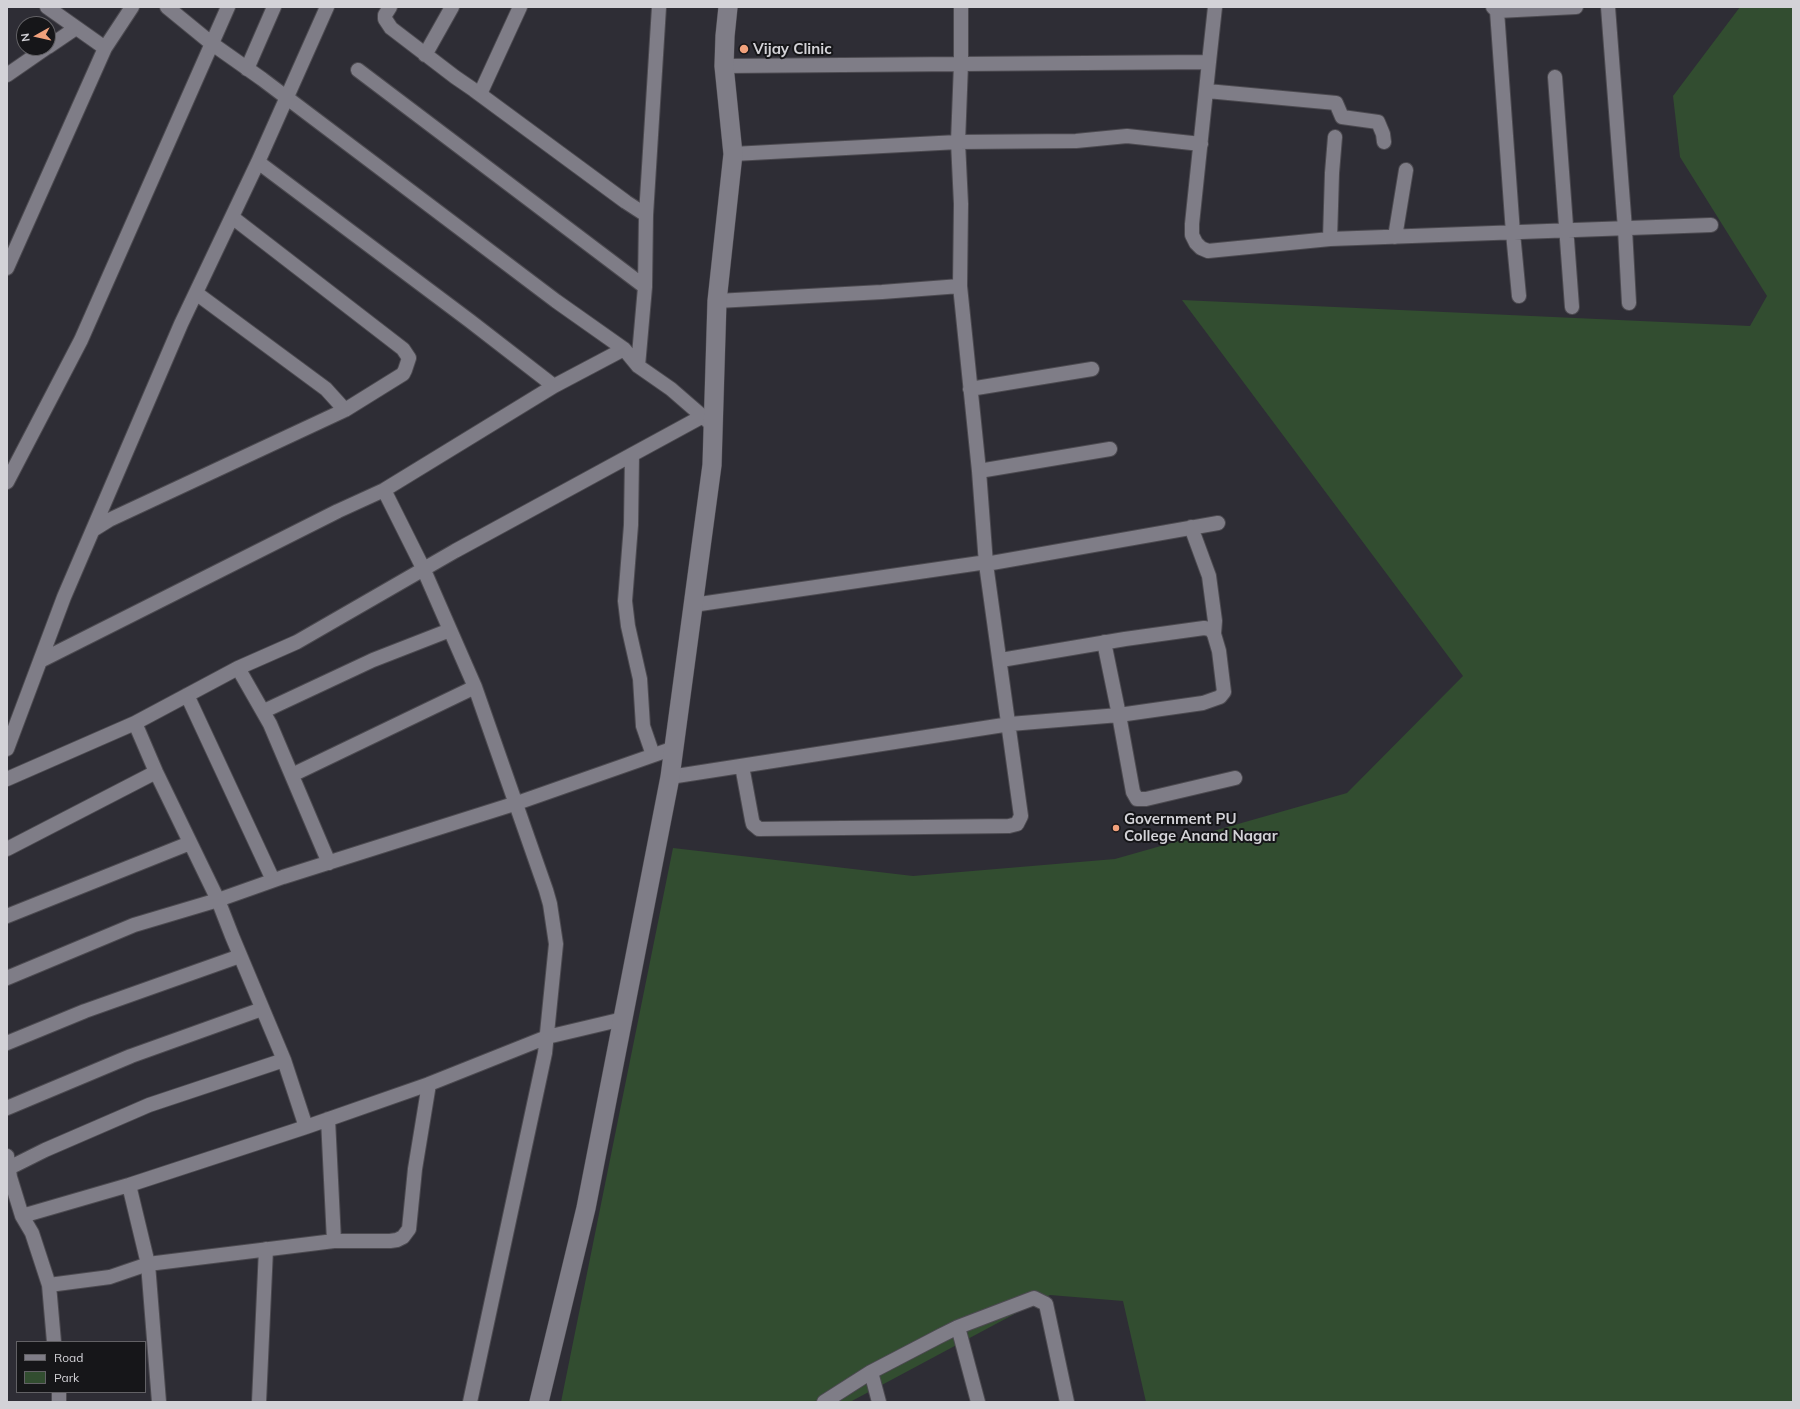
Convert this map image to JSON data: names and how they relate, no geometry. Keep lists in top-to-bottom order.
{
  "places": ["Vijay Clinic", "Government PU College Anand Nagar"],
  "legend": ["Road", "Park"],
  "north": "left"
}
